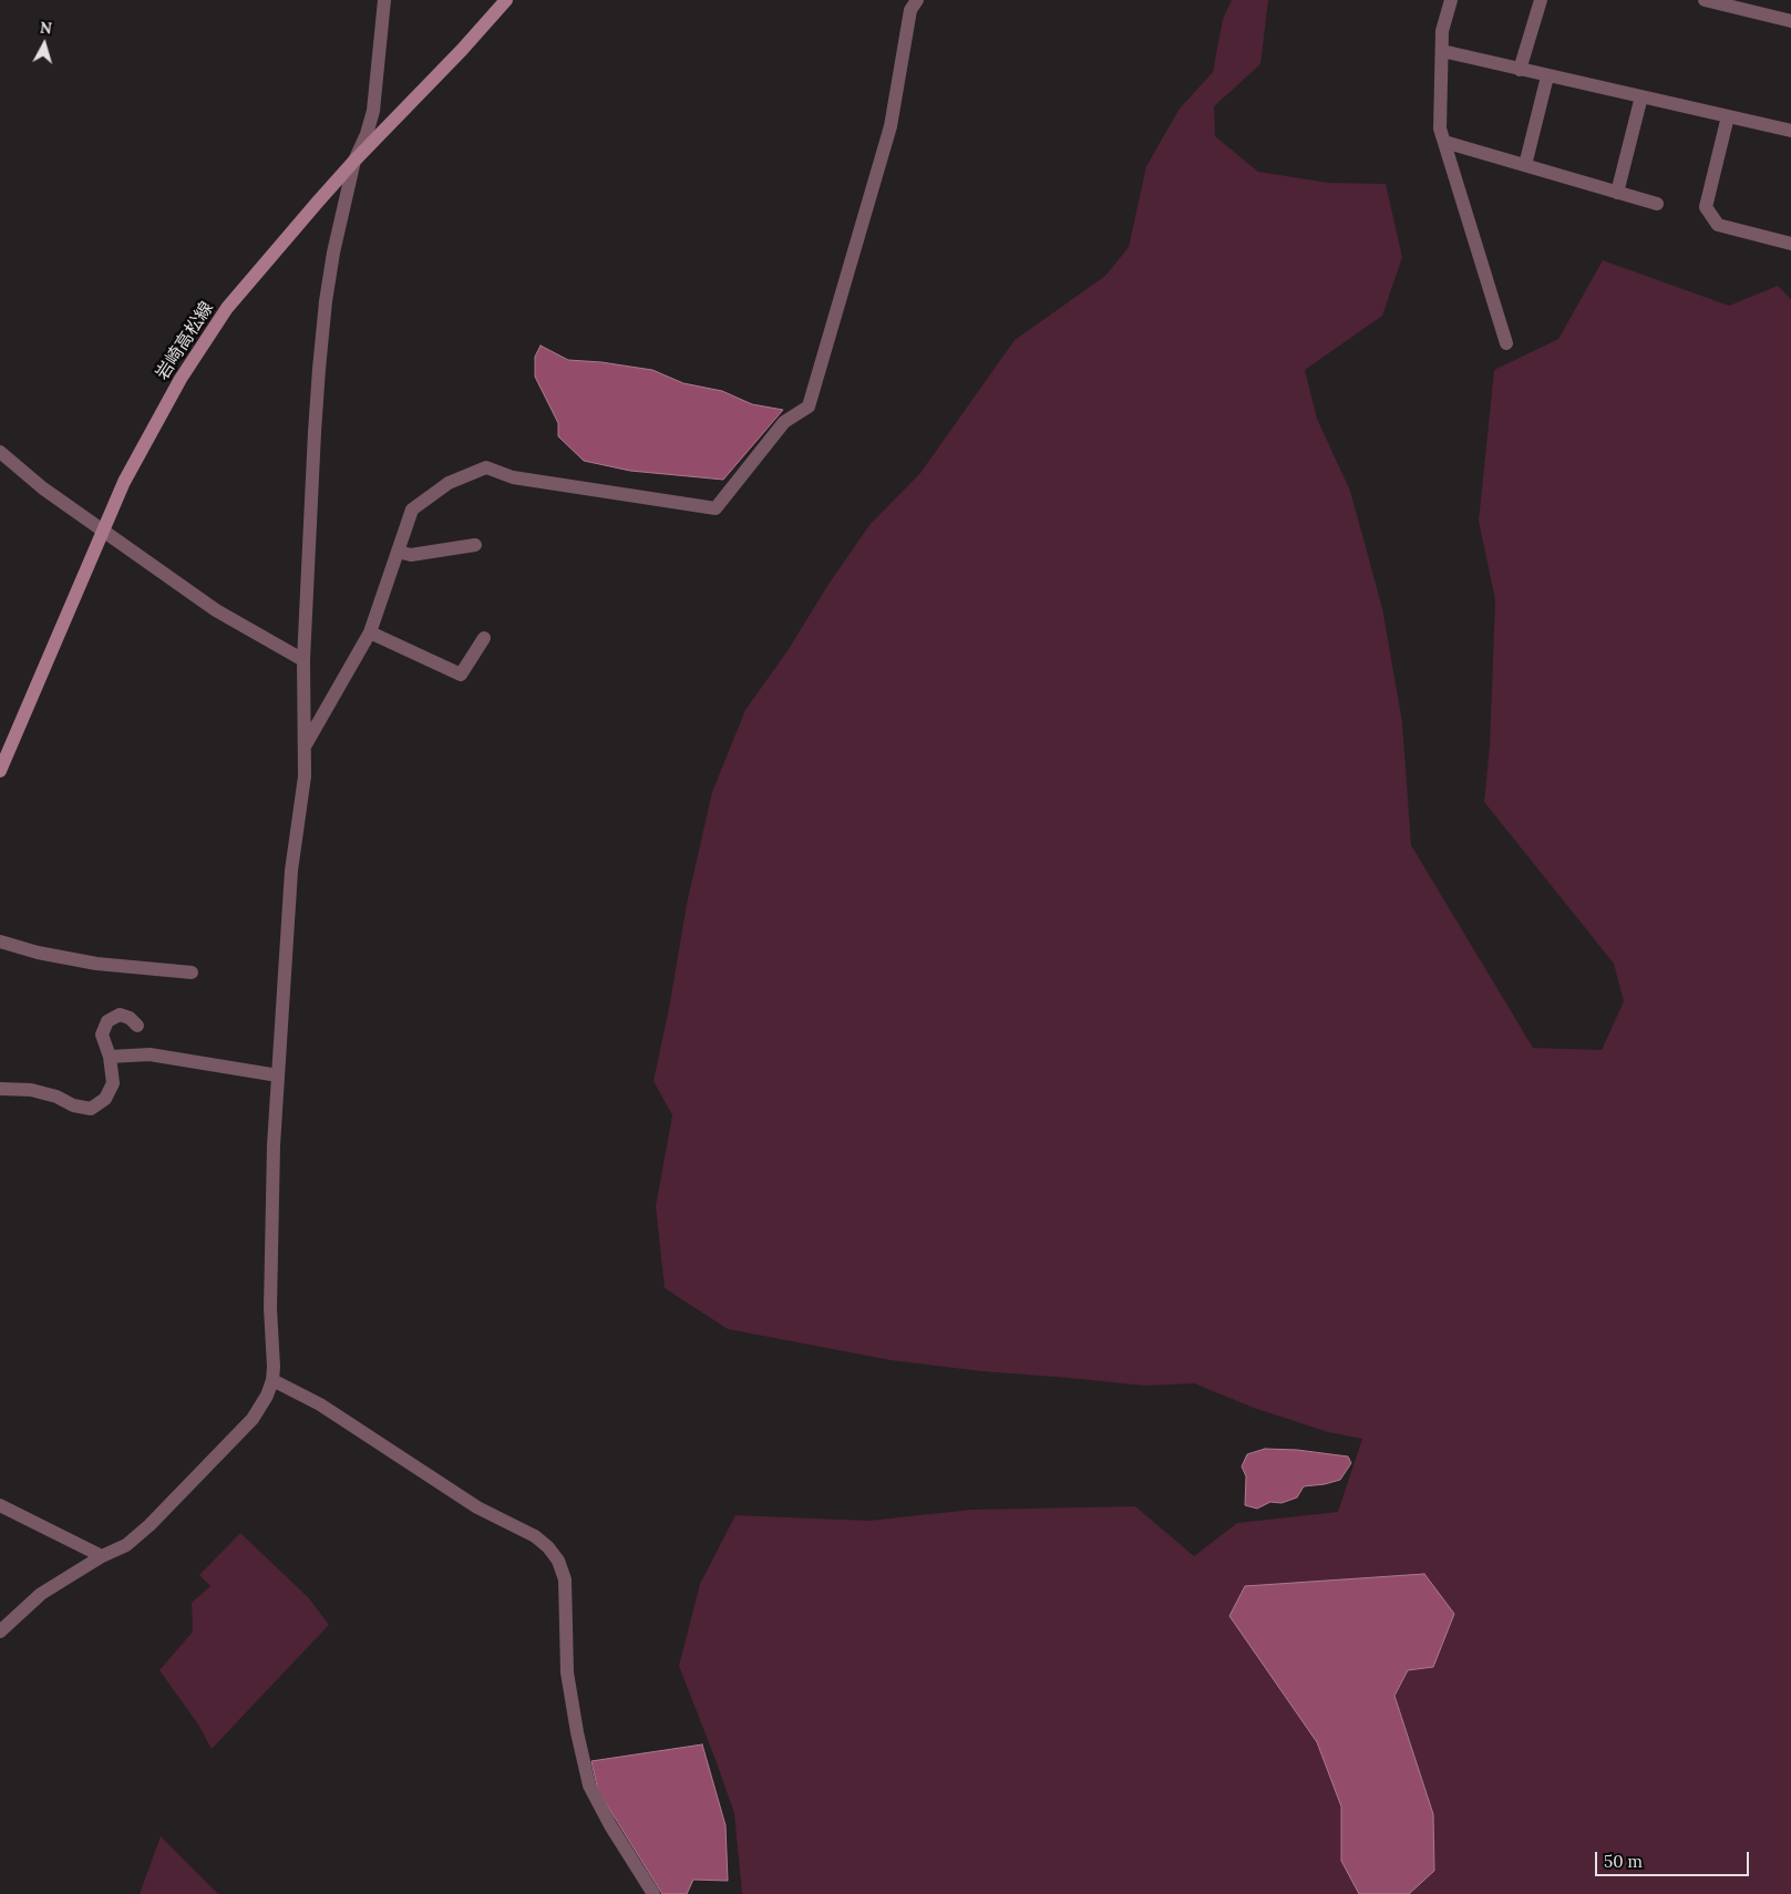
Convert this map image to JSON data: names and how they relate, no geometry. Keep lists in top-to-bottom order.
{
  "streets": {
    "main road": ["岩崎高松線"]
  },
  "scale_bar": "50 m",
  "north": "top"
}
